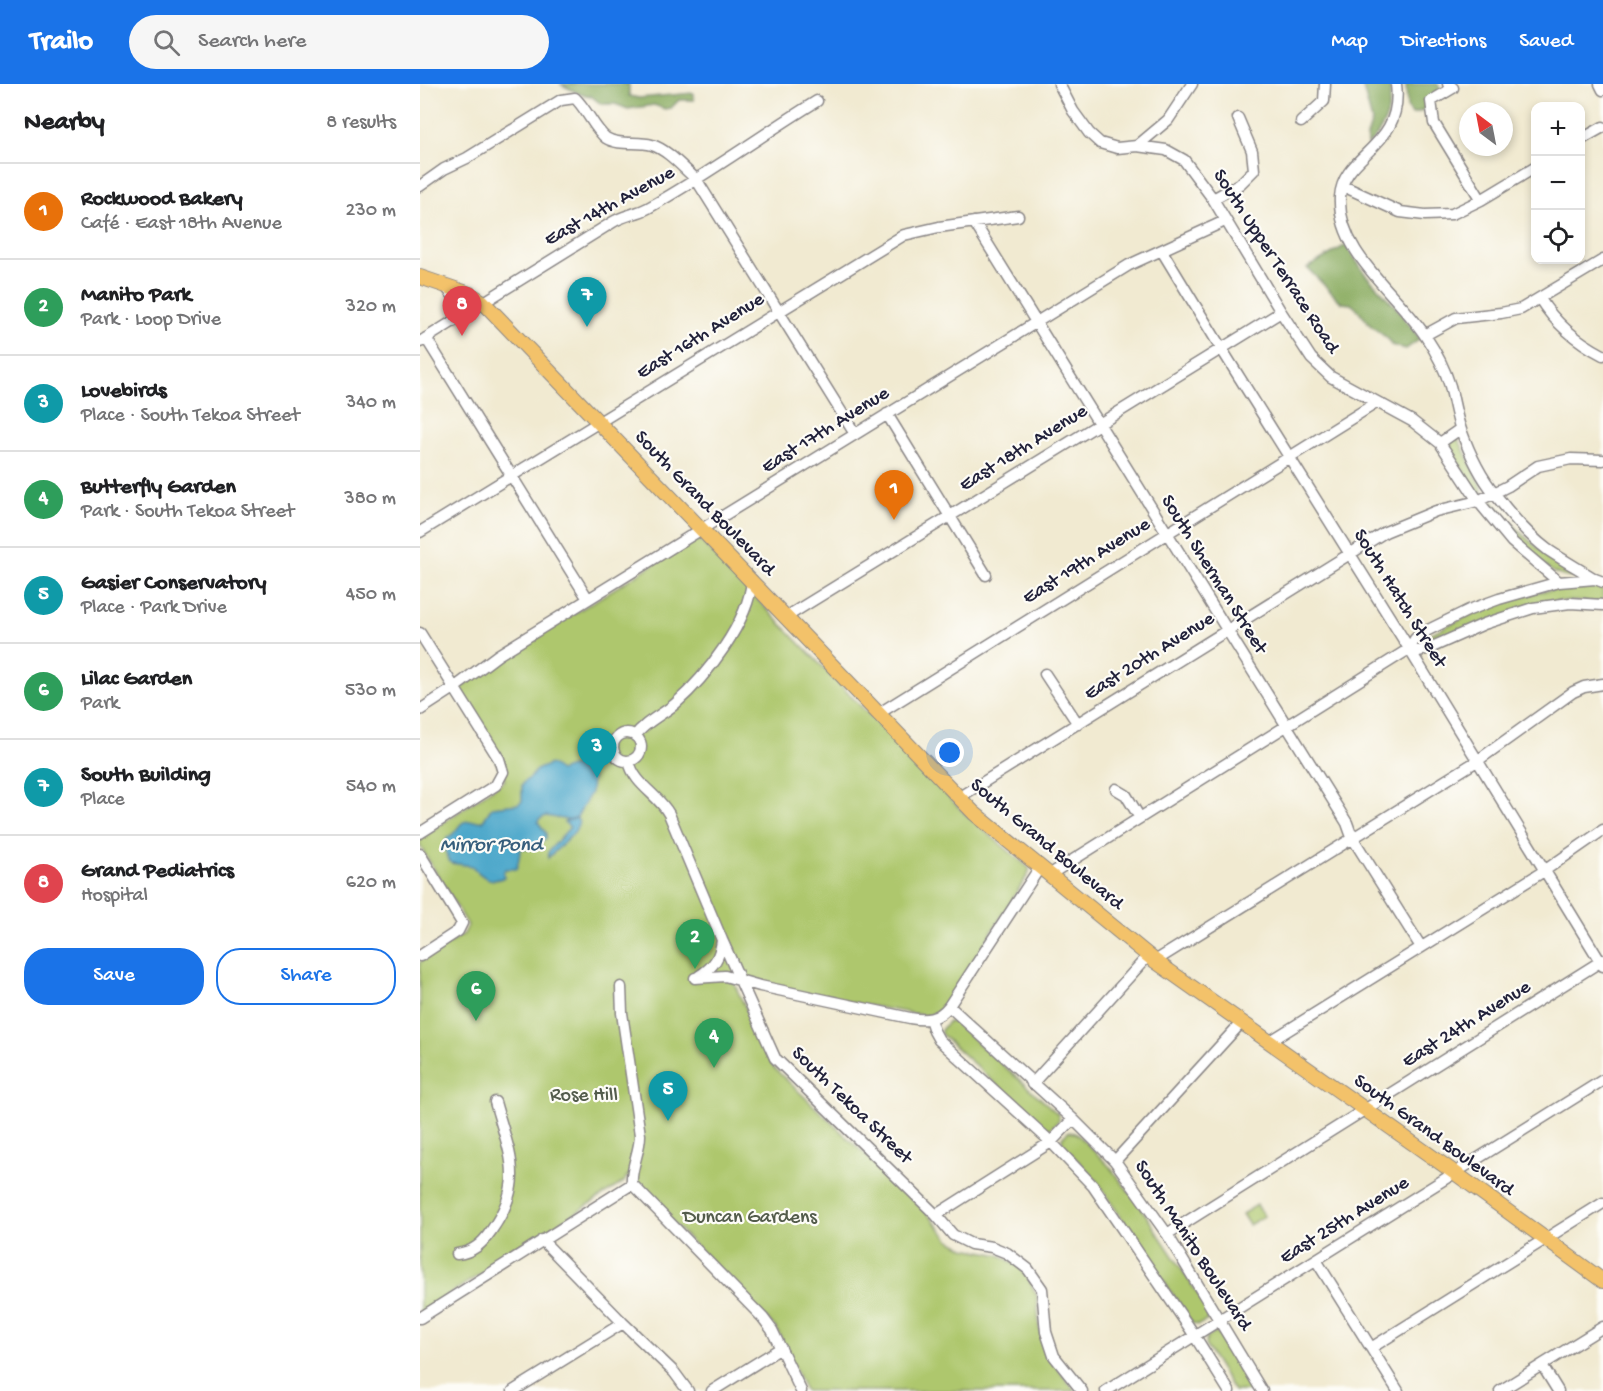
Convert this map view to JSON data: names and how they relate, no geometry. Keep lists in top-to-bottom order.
{
  "streets": {
    "main road": ["South Grand Boulevard"],
    "street": [
      "East 14th Avenue",
      "South Upper Terrace Road",
      "East 16th Avenue",
      "East 17th Avenue",
      "East 18th Avenue",
      "East 19th Avenue",
      "South Sherman Street",
      "South Hatch Street",
      "East 20th Avenue",
      "East 24th Avenue",
      "South Tekoa Street",
      "East 25th Avenue",
      "South Manito Boulevard"
    ]
  },
  "crossings": [
    ["East 14th Avenue", "South Grand Boulevard"],
    ["South Upper Terrace Road", "East 17th Avenue"],
    ["South Upper Terrace Road", "East 18th Avenue"],
    ["South Upper Terrace Road", "East 19th Avenue"],
    ["South Upper Terrace Road", "East 20th Avenue"],
    ["East 16th Avenue", "South Grand Boulevard"],
    ["East 16th Avenue", "South Sherman Street"],
    ["East 17th Avenue", "South Grand Boulevard"],
    ["East 17th Avenue", "South Sherman Street"],
    ["East 17th Avenue", "South Hatch Street"],
    ["East 18th Avenue", "South Grand Boulevard"],
    ["East 18th Avenue", "South Sherman Street"],
    ["East 18th Avenue", "South Hatch Street"],
    ["South Grand Boulevard", "East 19th Avenue"],
    ["South Grand Boulevard", "East 20th Avenue"],
    ["South Grand Boulevard", "East 24th Avenue"],
    ["South Grand Boulevard", "East 25th Avenue"],
    ["East 19th Avenue", "South Sherman Street"],
    ["East 19th Avenue", "South Hatch Street"],
    ["South Sherman Street", "East 20th Avenue"],
    ["South Hatch Street", "East 20th Avenue"],
    ["South Hatch Street", "East 24th Avenue"],
    ["East 24th Avenue", "South Manito Boulevard"],
    ["East 25th Avenue", "South Manito Boulevard"]
  ],
  "water": ["Mirror Pond"],
  "parks": ["Rose Hill", "Duncan Gardens"],
  "north": "top left",
  "page": {
    "header": "Trailo",
    "search": "Search here",
    "nav": ["Map", "Directions", "Saved"],
    "heading": ["Nearby", "8 results"],
    "map_buttons": ["+", "−"],
    "list": [
      {
        "mark": "1",
        "name": "Rockwood Bakery",
        "note": "Café · East 18th Avenue",
        "value": "230 m"
      },
      {
        "mark": "2",
        "name": "Manito Park",
        "note": "Park · Loop Drive",
        "value": "320 m"
      },
      {
        "mark": "3",
        "name": "Lovebirds",
        "note": "Place · South Tekoa Street",
        "value": "340 m"
      },
      {
        "mark": "4",
        "name": "Butterfly Garden",
        "note": "Park · South Tekoa Street",
        "value": "380 m"
      },
      {
        "mark": "5",
        "name": "Gasier Conservatory",
        "note": "Place · Park Drive",
        "value": "450 m"
      },
      {
        "mark": "6",
        "name": "Lilac Garden",
        "note": "Park",
        "value": "530 m"
      },
      {
        "mark": "7",
        "name": "South Building",
        "note": "Place",
        "value": "540 m"
      },
      {
        "mark": "8",
        "name": "Grand Pediatrics",
        "note": "Hospital",
        "value": "620 m"
      }
    ],
    "pins": [
      "7",
      "8",
      "1",
      "3",
      "2",
      "6",
      "4",
      "5"
    ],
    "buttons": ["Save", "Share"]
  }
}
